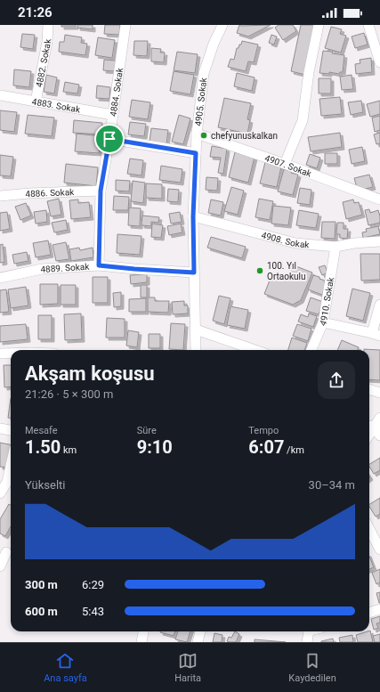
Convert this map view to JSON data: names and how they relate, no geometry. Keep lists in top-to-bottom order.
{
  "streets": {
    "street": [
      "4882. Sokak",
      "4884. Sokak",
      "4905. Sokak",
      "4883. Sokak",
      "4907. Sokak",
      "4886. Sokak",
      "4908. Sokak",
      "4889. Sokak",
      "4910. Sokak"
    ]
  },
  "crossings": [
    ["4882. Sokak", "4883. Sokak"],
    ["4884. Sokak", "4883. Sokak"],
    ["4884. Sokak", "4886. Sokak"],
    ["4884. Sokak", "4889. Sokak"],
    ["4905. Sokak", "4907. Sokak"],
    ["4905. Sokak", "4908. Sokak"],
    ["4905. Sokak", "4889. Sokak"],
    ["4908. Sokak", "4910. Sokak"]
  ],
  "places": ["chefyunuskalkan", "100. Yıl Ortaokulu"],
  "page": {
    "status": "21:26",
    "heading": ["Akşam koşusu", "21:26 · 5 × 300 m"],
    "stats": [
      ["Mesafe", "1.50 km"],
      ["Süre", "9:10"],
      ["Tempo", "6:07 /km"]
    ],
    "chart": ["Yükselti", "30–34 m"],
    "list": [
      {
        "name": "300 m",
        "note": "6:29"
      },
      {
        "name": "600 m",
        "note": "5:43"
      }
    ],
    "tabs": ["Ana sayfa", "Harita", "Kaydedilen"]
  }
}
